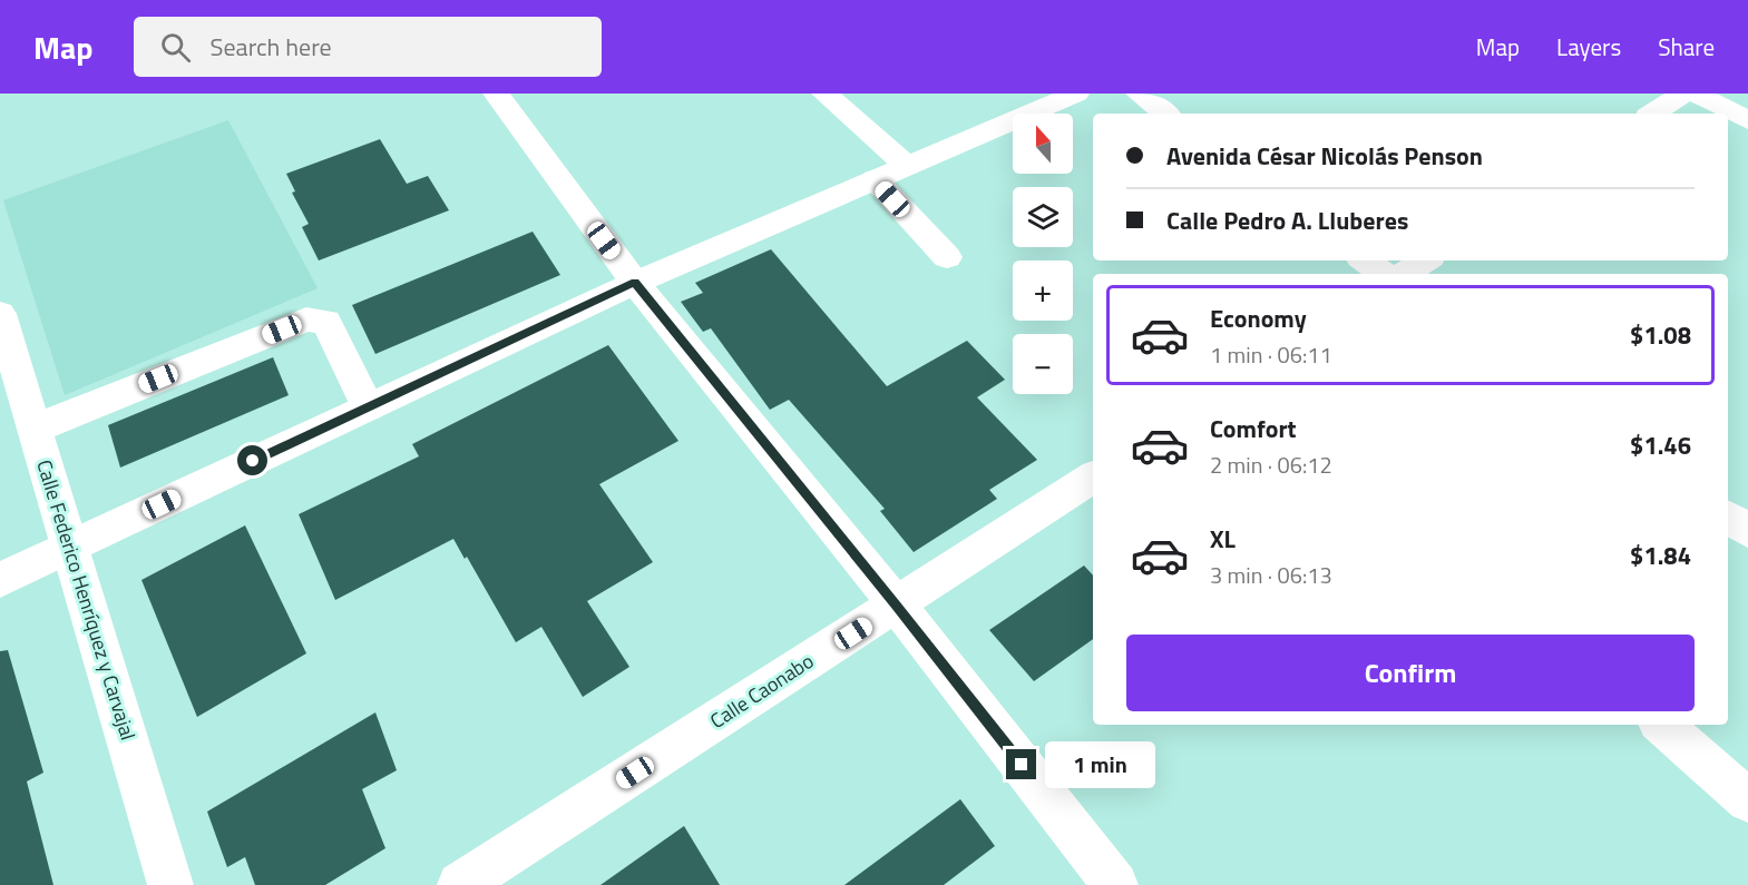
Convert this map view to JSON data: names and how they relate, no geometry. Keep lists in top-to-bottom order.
{
  "streets": {
    "street": ["Calle Federico Henríquez y Carvajal", "Calle Caonabo"]
  },
  "north": "top",
  "page": {
    "header": "Map",
    "search": "Search here",
    "nav": ["Map", "Layers", "Share"],
    "map_buttons": ["+", "−"],
    "banner": ["Avenida César Nicolás Penson", "Calle Pedro A. Lluberes"],
    "list": [
      {
        "name": "Economy",
        "note": "1 min · 06:11",
        "value": "$1.08"
      },
      {
        "name": "Comfort",
        "note": "2 min · 06:12",
        "value": "$1.46"
      },
      {
        "name": "XL",
        "note": "3 min · 06:13",
        "value": "$1.84"
      }
    ],
    "buttons": "Confirm",
    "bubble": "1 min"
  }
}
